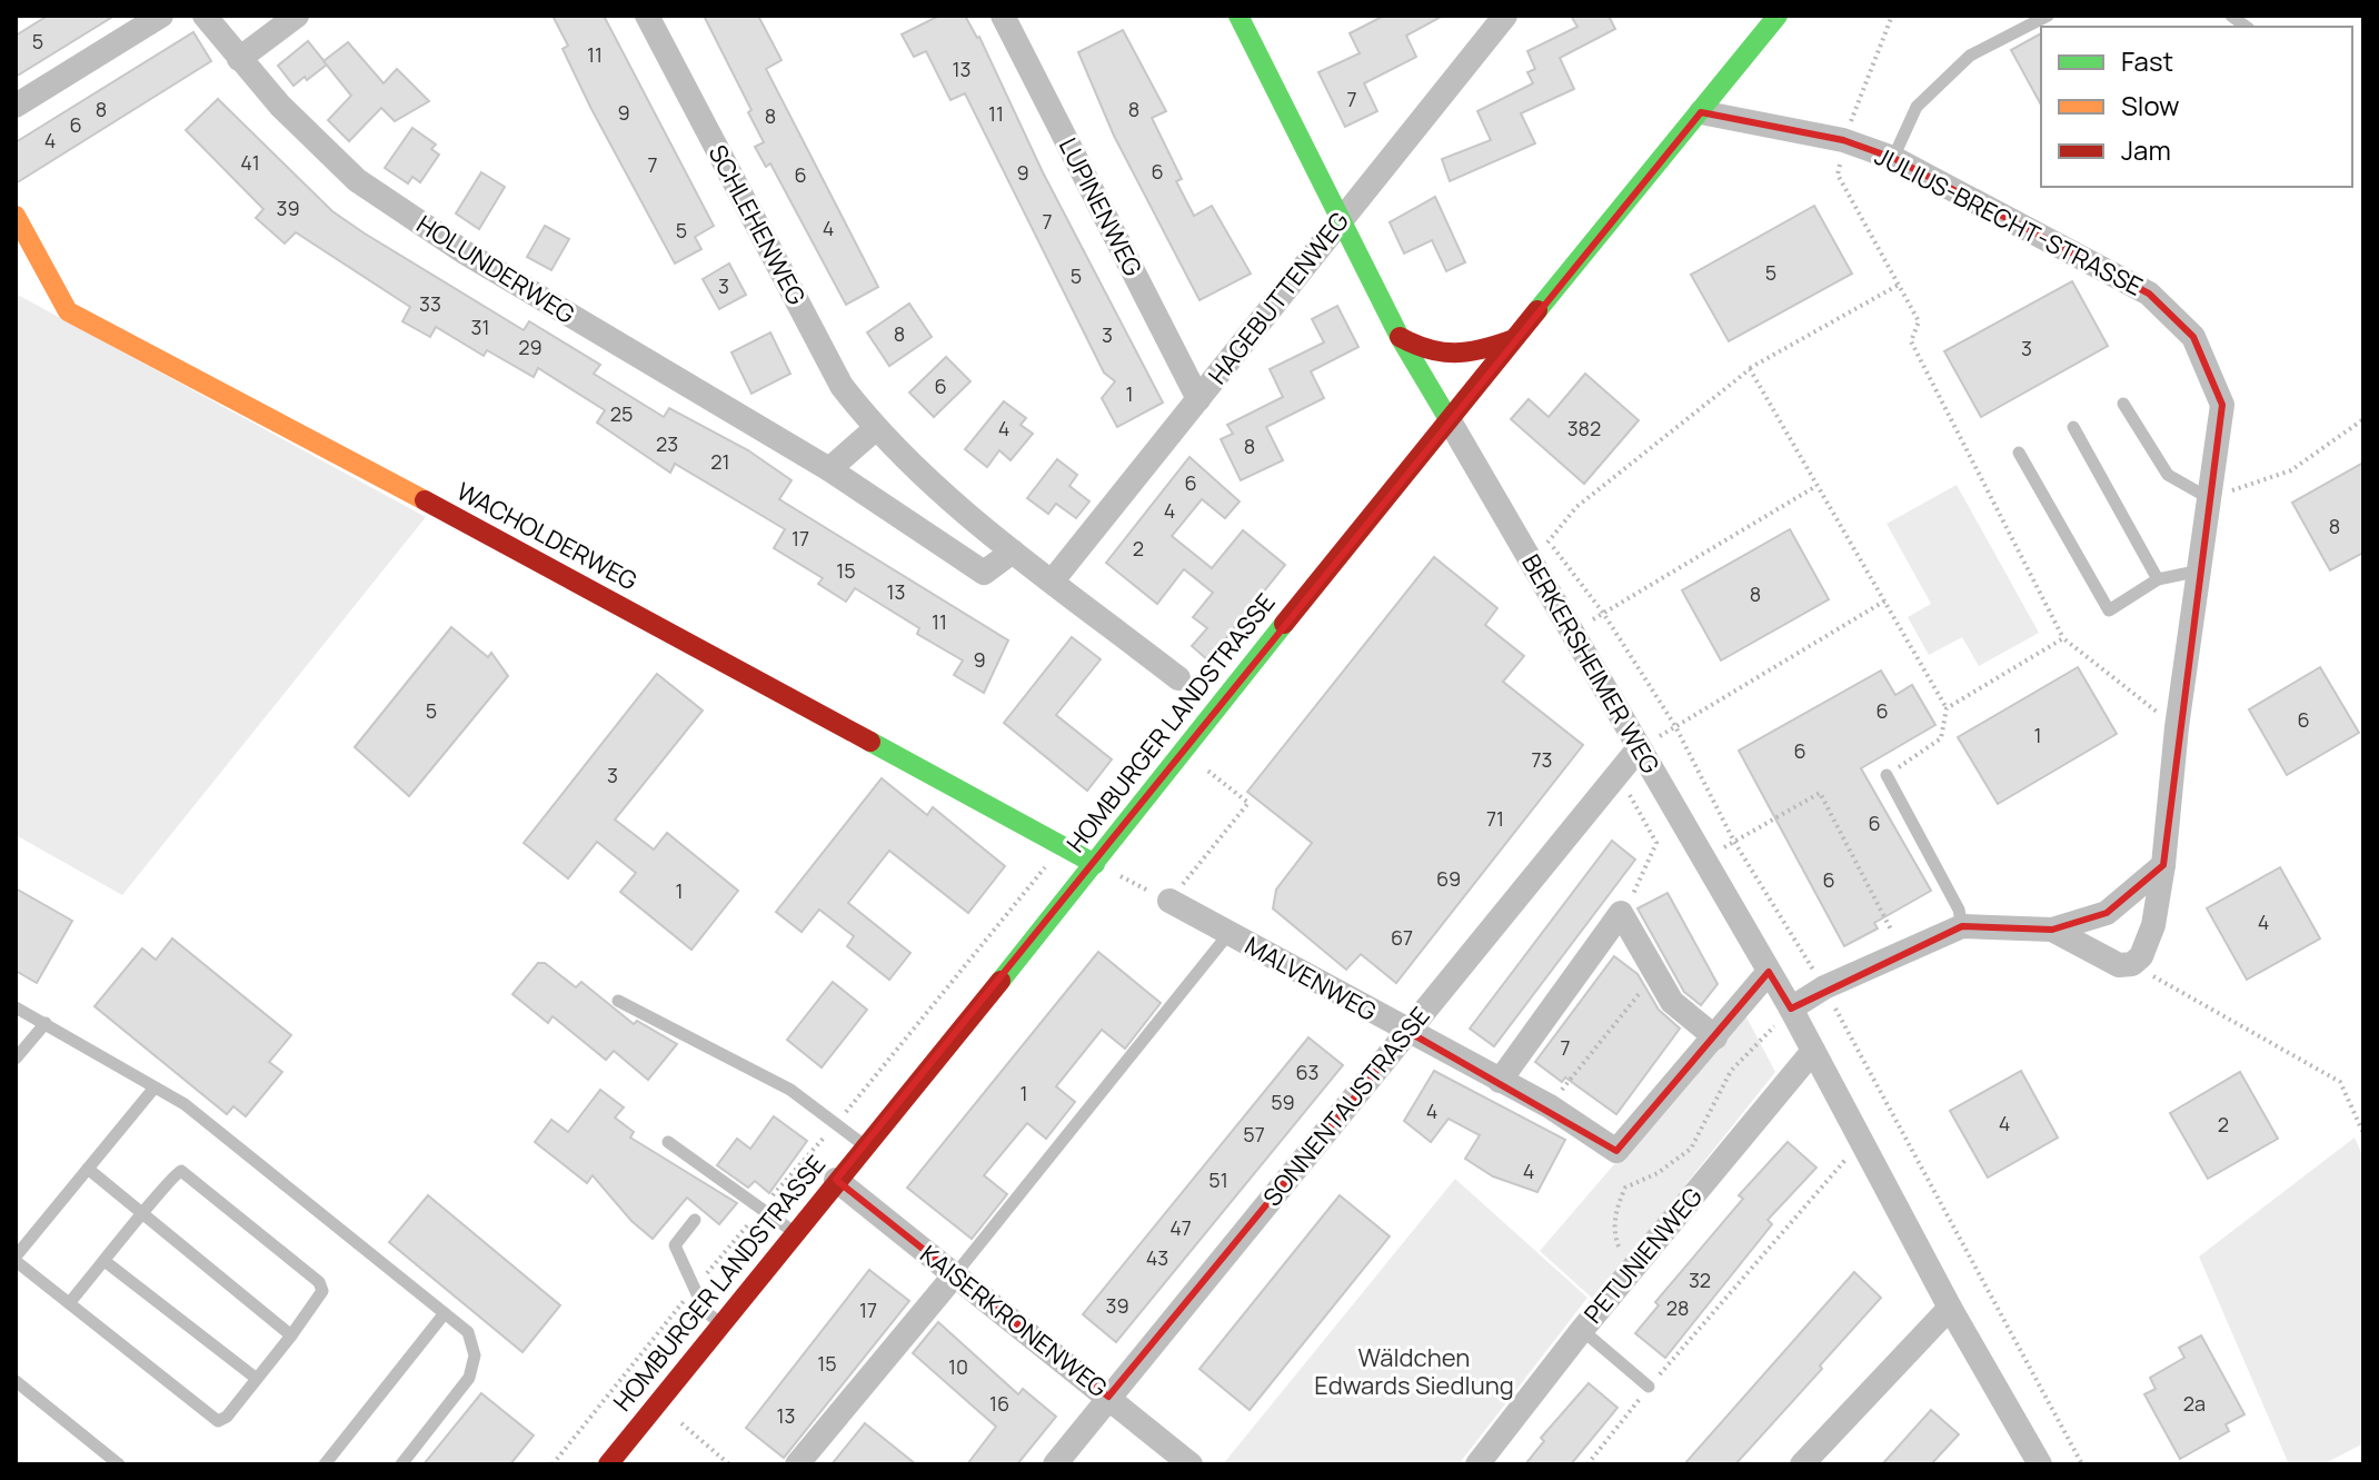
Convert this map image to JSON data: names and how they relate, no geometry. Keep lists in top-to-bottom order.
{
  "streets": {
    "street": [
      "LUPINENWEG",
      "JULIUS-BRECHT-STRASSE",
      "SCHLEHENWEG",
      "HOLUNDERWEG",
      "HAGEBUTTENWEG",
      "WACHOLDERWEG",
      "BERKERSHEIMER WEG",
      "HOMBURGER LANDSTRASSE",
      "MALVENWEG",
      "SONNENTAUSTRASSE",
      "PETUNIENWEG",
      "KAISERKRONENWEG"
    ]
  },
  "crossings": [
    ["LUPINENWEG", "HAGEBUTTENWEG"],
    ["JULIUS-BRECHT-STRASSE", "HOMBURGER LANDSTRASSE"],
    ["HAGEBUTTENWEG", "BERKERSHEIMER WEG"],
    ["WACHOLDERWEG", "HOMBURGER LANDSTRASSE"],
    ["BERKERSHEIMER WEG", "HOMBURGER LANDSTRASSE"],
    ["BERKERSHEIMER WEG", "MALVENWEG"],
    ["BERKERSHEIMER WEG", "SONNENTAUSTRASSE"],
    ["BERKERSHEIMER WEG", "PETUNIENWEG"],
    ["HOMBURGER LANDSTRASSE", "KAISERKRONENWEG"],
    ["MALVENWEG", "SONNENTAUSTRASSE"],
    ["SONNENTAUSTRASSE", "KAISERKRONENWEG"]
  ],
  "parks": ["Wäldchen Edwards Siedlung"],
  "house_numbers": [
    "5",
    "11",
    "13",
    "7",
    "8",
    "8",
    "9",
    "11",
    "8",
    "6",
    "4",
    "41",
    "7",
    "6",
    "9",
    "6",
    "39",
    "7",
    "4",
    "5",
    "5",
    "5",
    "3",
    "33",
    "31",
    "8",
    "3",
    "29",
    "3",
    "6",
    "1",
    "25",
    "4",
    "382",
    "23",
    "8",
    "21",
    "6",
    "4",
    "8",
    "17",
    "2",
    "15",
    "13",
    "8",
    "11",
    "9",
    "5",
    "6",
    "6",
    "1",
    "6",
    "73",
    "3",
    "71",
    "6",
    "69",
    "6",
    "1",
    "4",
    "67",
    "7",
    "63",
    "1",
    "59",
    "4",
    "4",
    "2",
    "57",
    "4",
    "51",
    "47",
    "43",
    "32",
    "39",
    "28",
    "17",
    "15",
    "10",
    "16",
    "2a",
    "13"
  ],
  "legend": ["Fast", "Slow", "Jam"]
}
